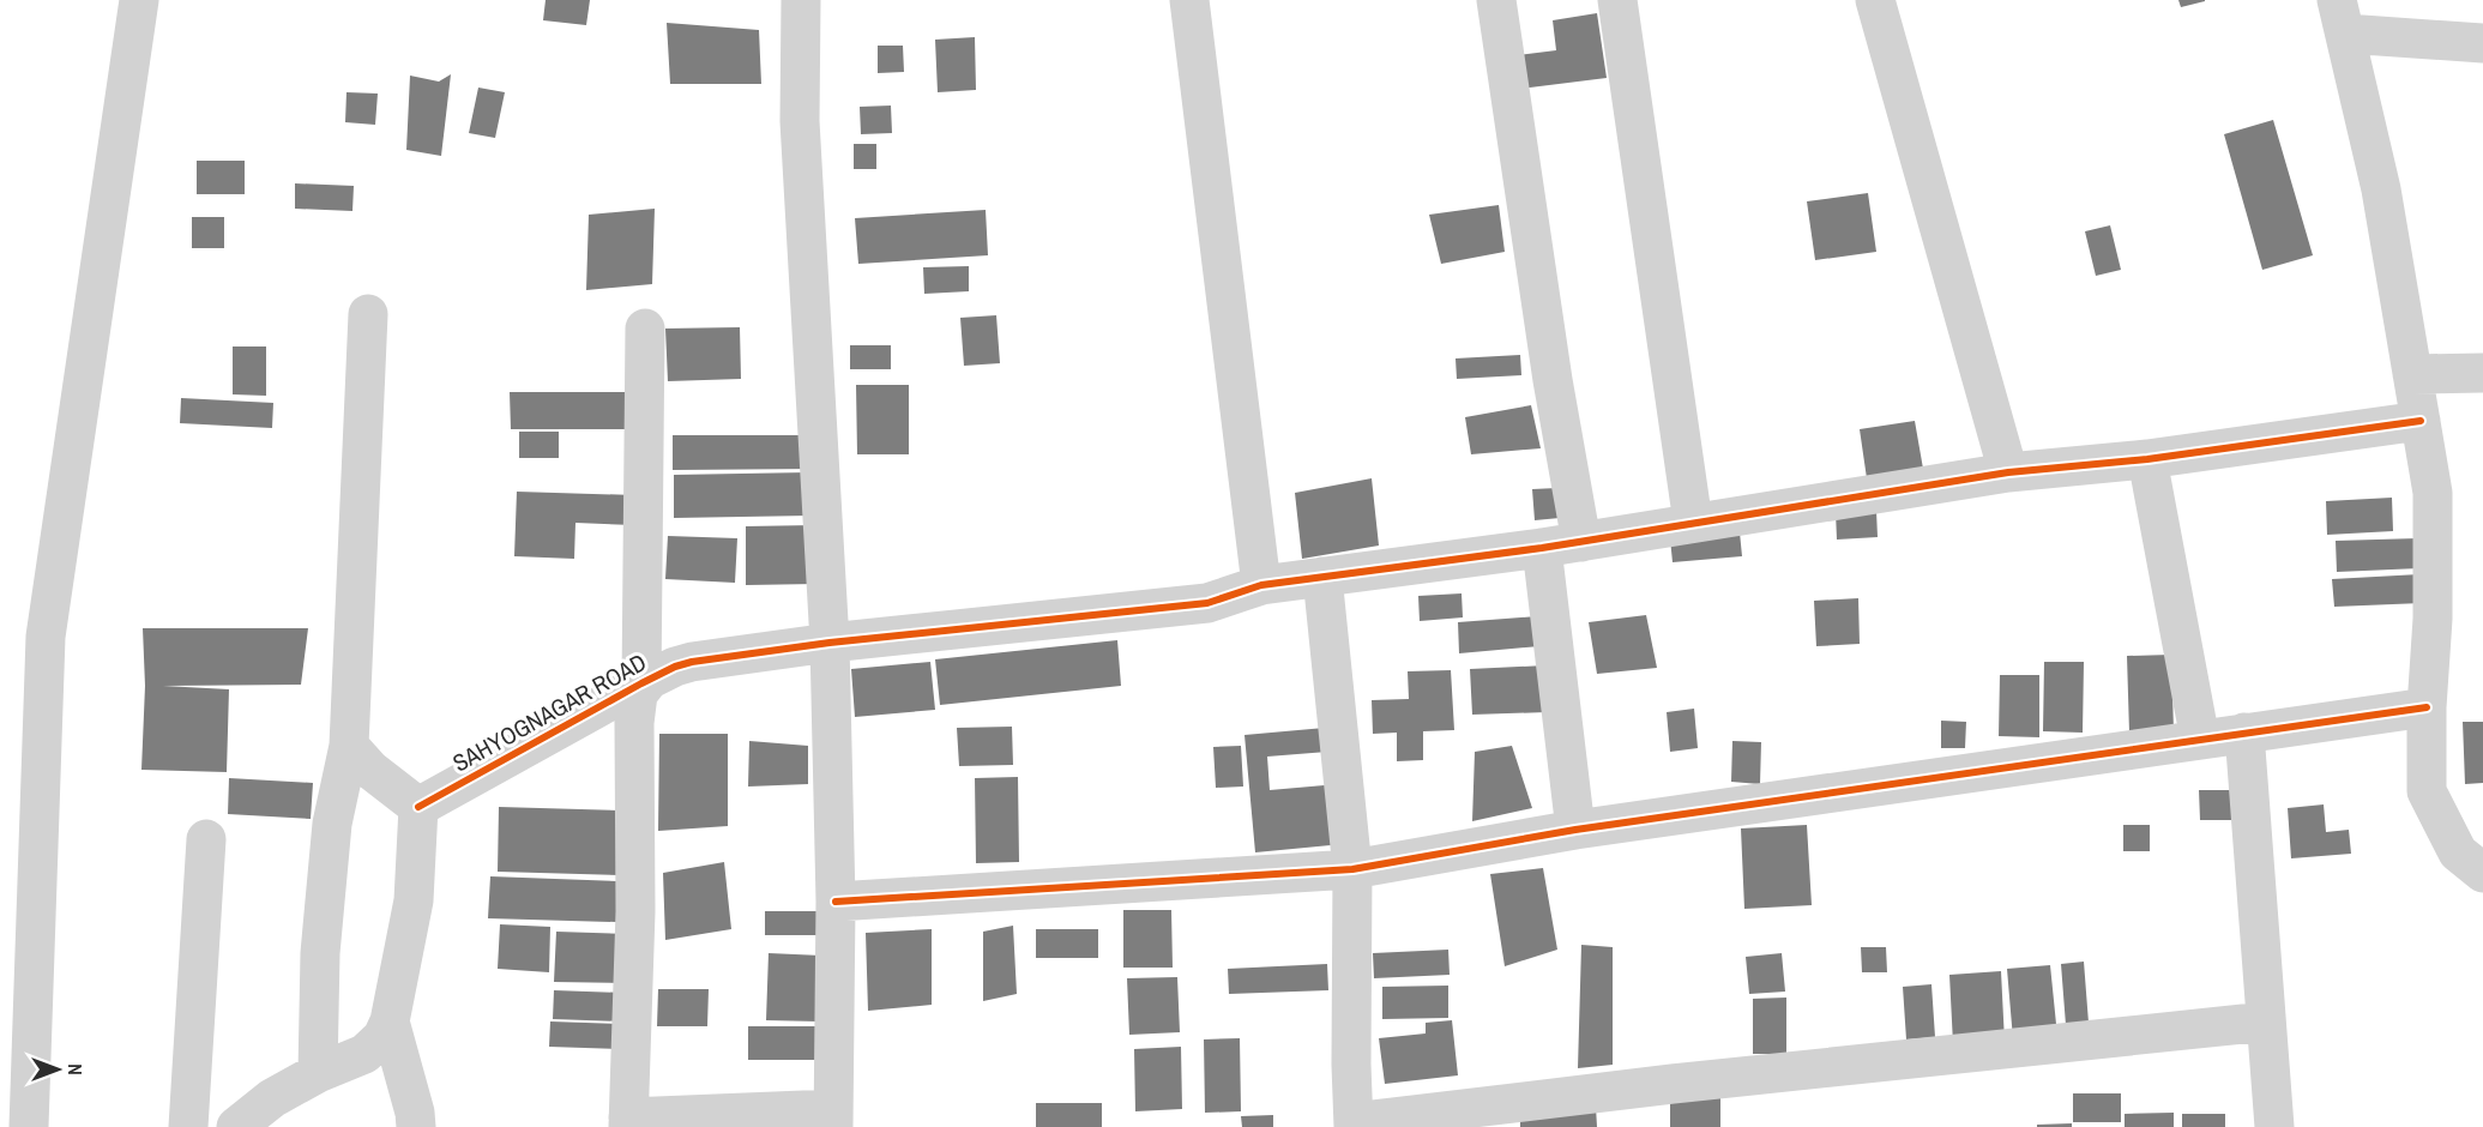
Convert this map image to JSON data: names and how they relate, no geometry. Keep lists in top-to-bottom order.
{
  "streets": {
    "street": ["SAHYOGNAGAR ROAD"]
  },
  "north": "right"
}
